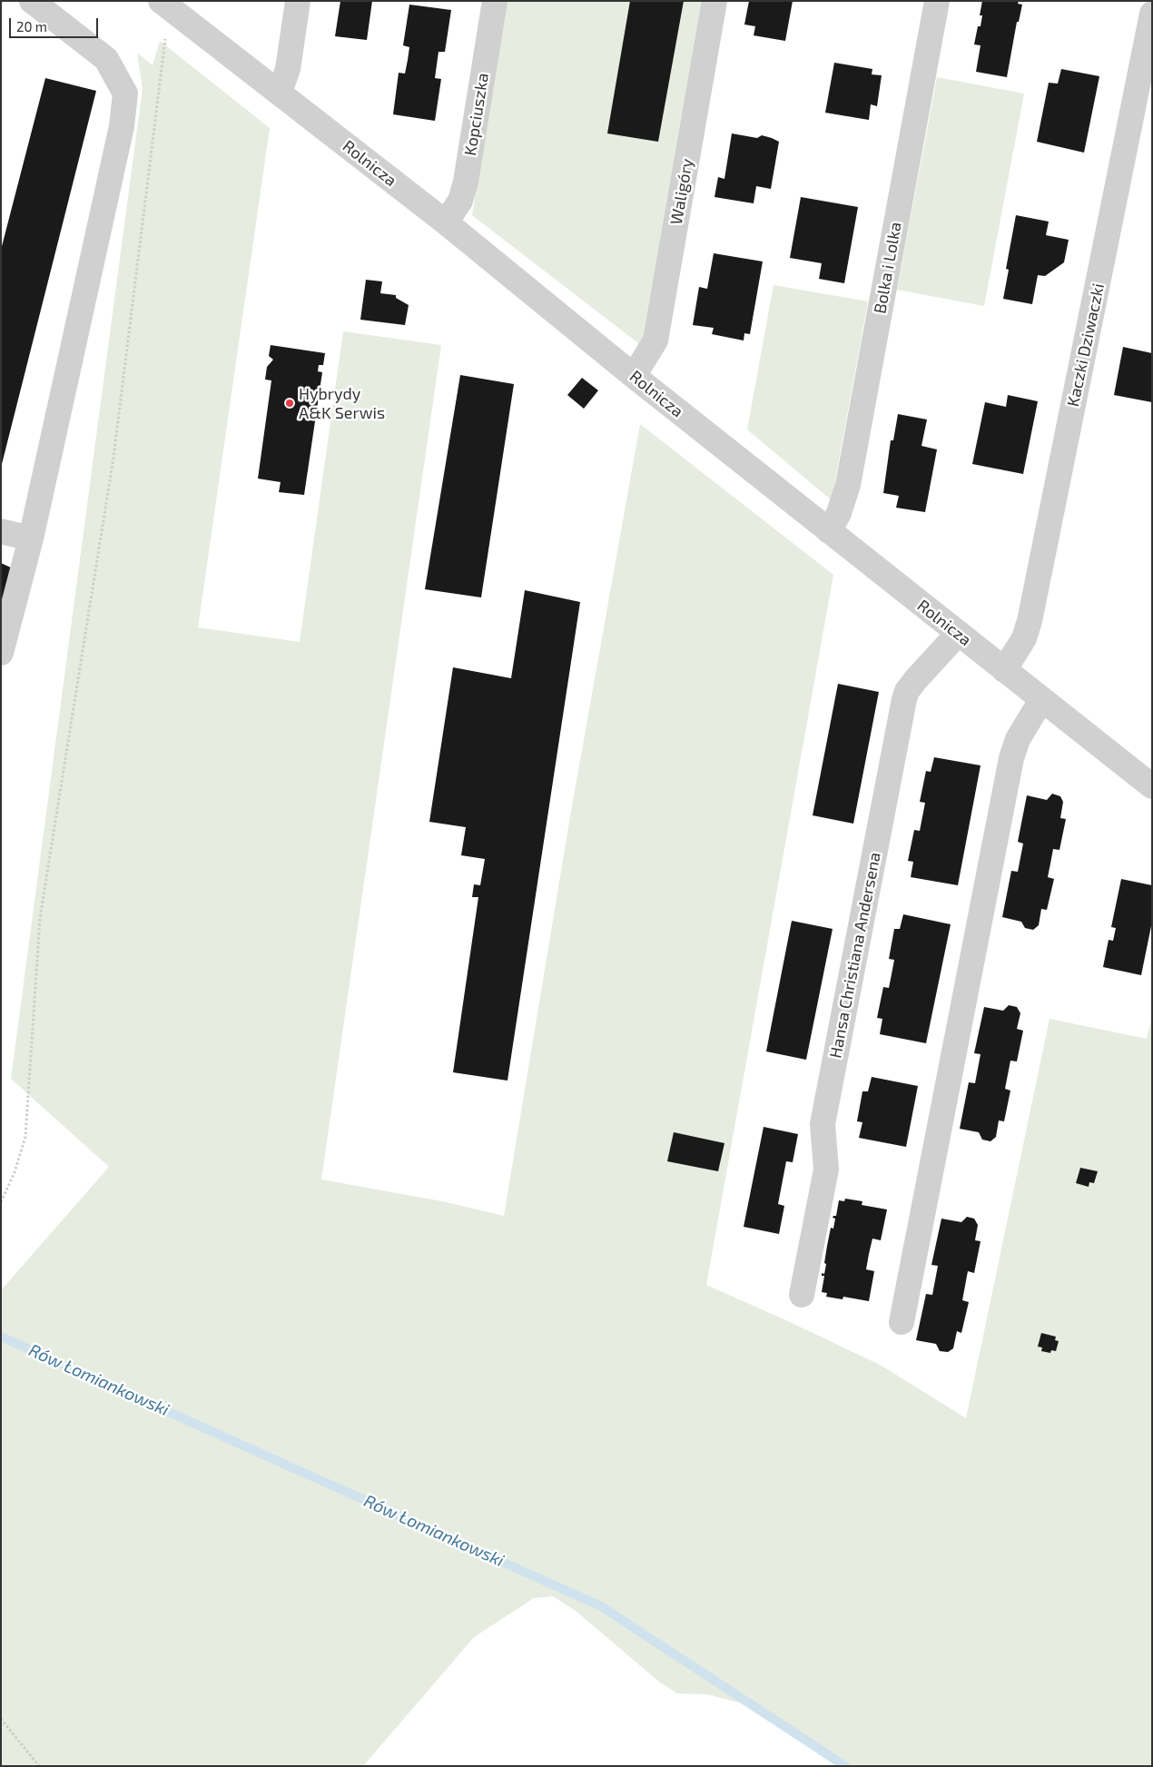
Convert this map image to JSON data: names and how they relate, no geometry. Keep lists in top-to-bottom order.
{
  "streets": {
    "street": [
      "Kopciuszka",
      "Rolnicza",
      "Waligóry",
      "Bolka i Lolka",
      "Kaczki Dziwaczki",
      "Hansa Christiana Andersena"
    ]
  },
  "crossings": [
    ["Kopciuszka", "Rolnicza"],
    ["Rolnicza", "Waligóry"],
    ["Rolnicza", "Bolka i Lolka"],
    ["Rolnicza", "Kaczki Dziwaczki"],
    ["Rolnicza", "Hansa Christiana Andersena"]
  ],
  "water": ["Rów Łomiankowski"],
  "places": ["Hybrydy A&K Serwis"],
  "scale_bar": "20 m"
}
